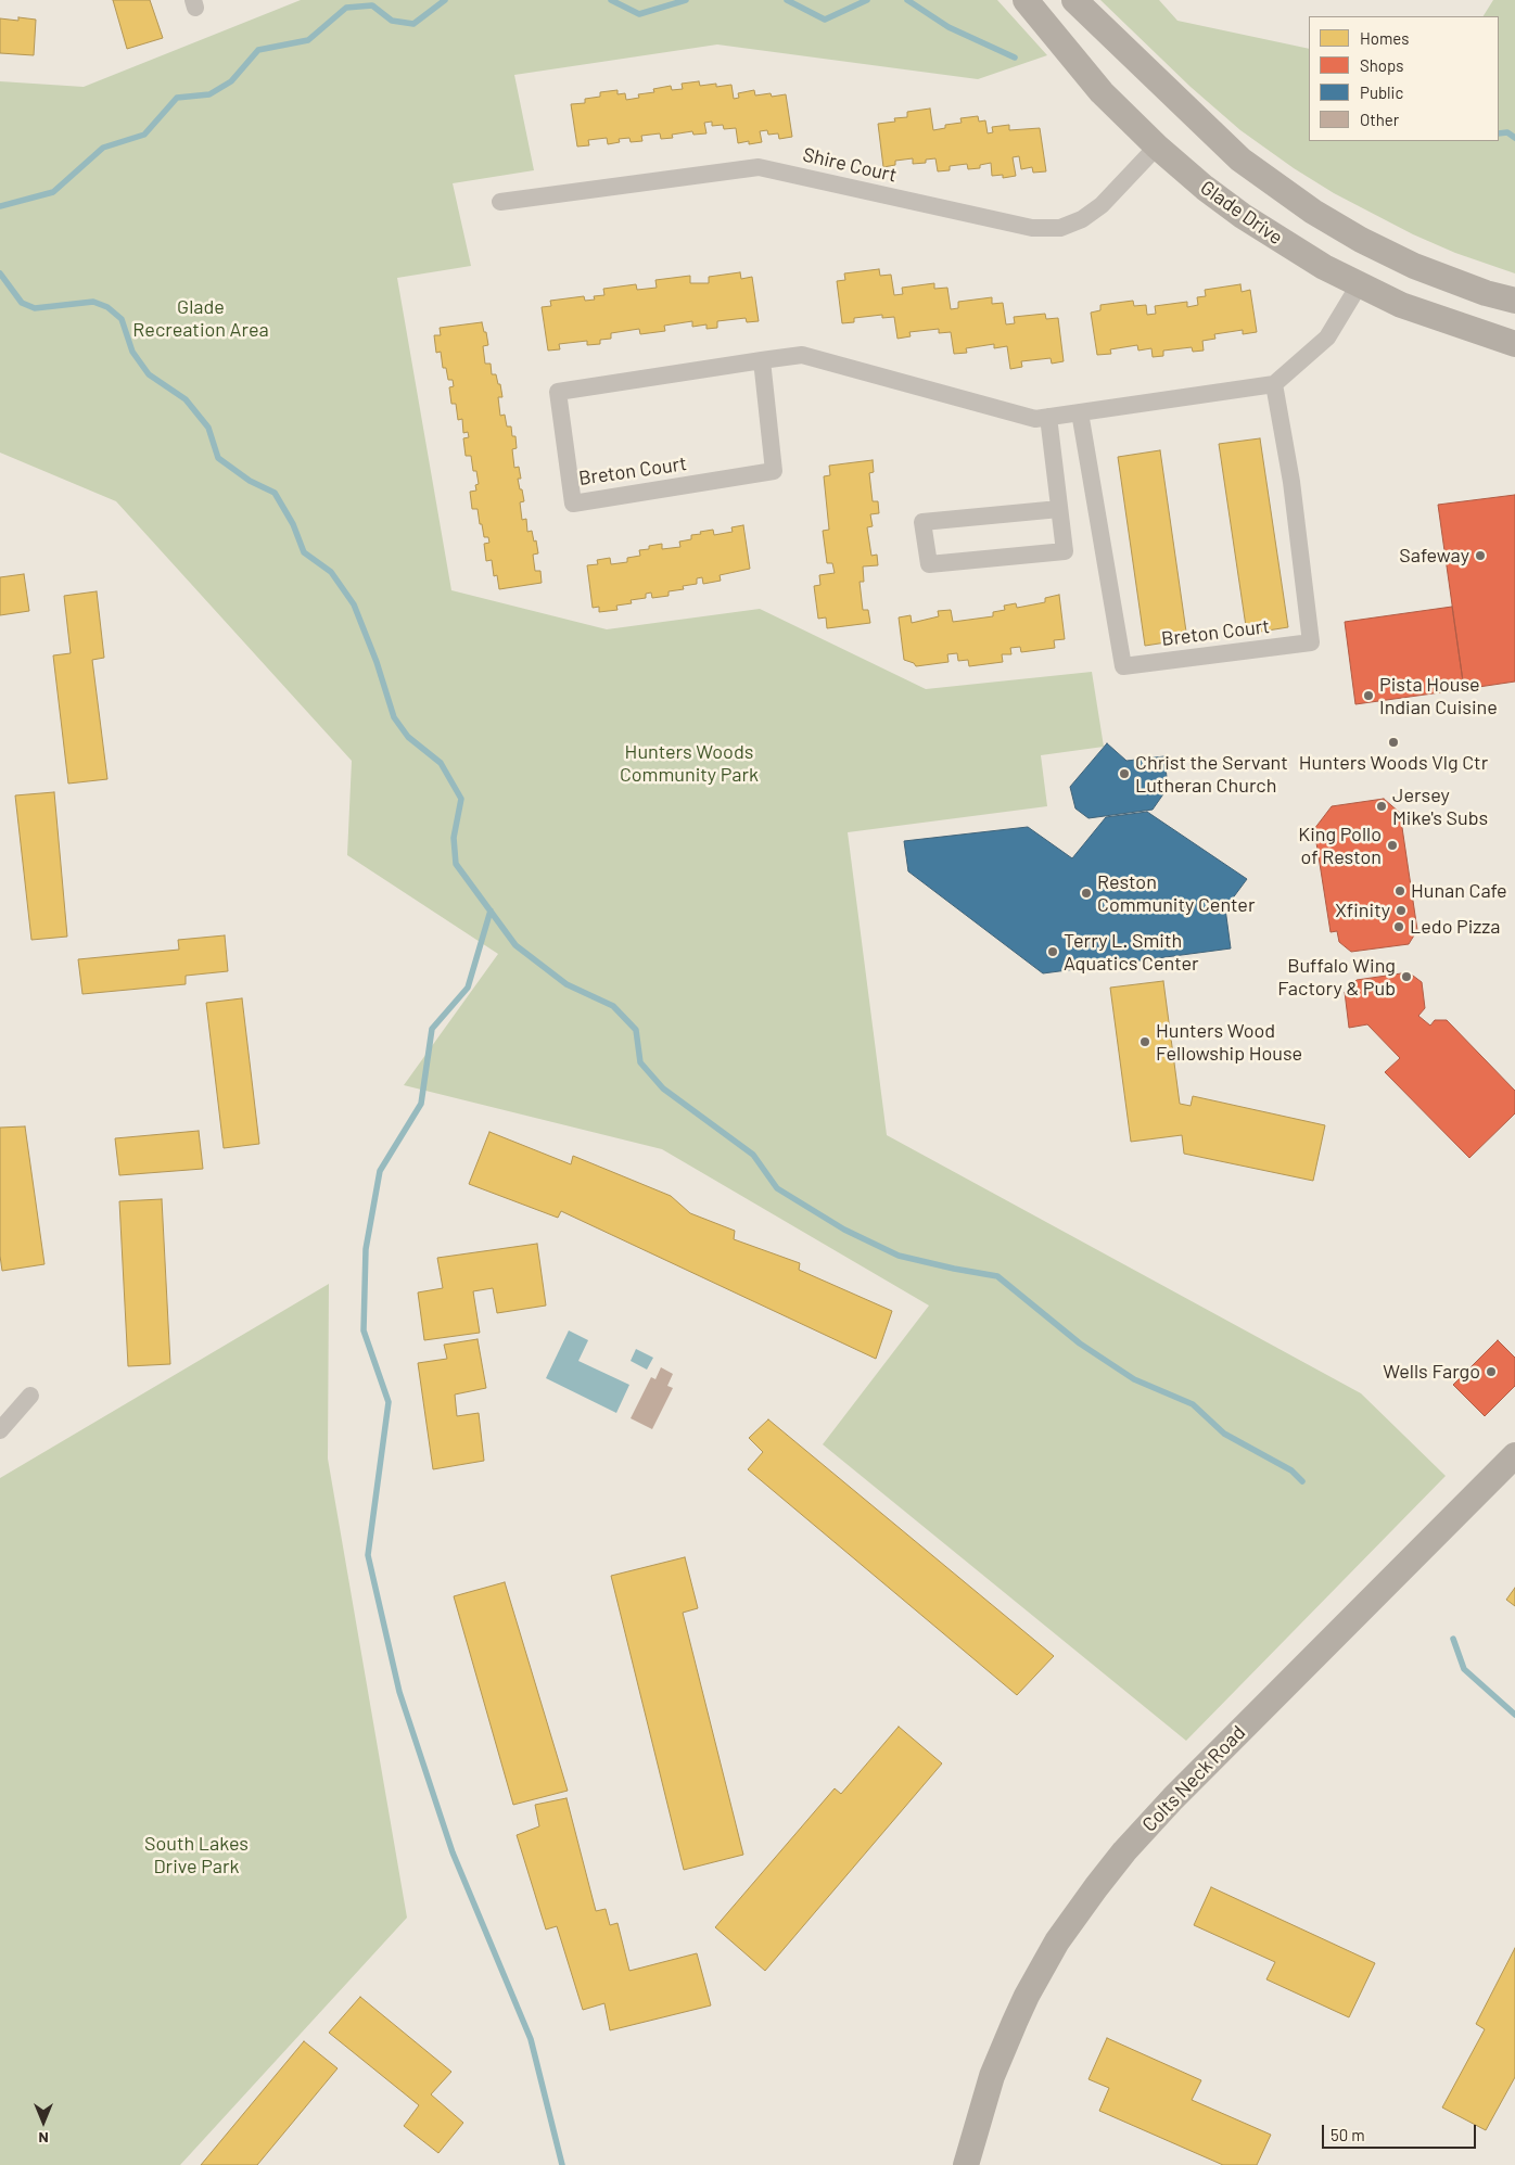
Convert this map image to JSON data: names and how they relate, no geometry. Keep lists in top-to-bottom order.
{
  "streets": {
    "street": [
      "Shire Court",
      "Glade Drive",
      "Breton Court",
      "Colts Neck Road"
    ]
  },
  "crossings": [
    ["Shire Court", "Glade Drive"]
  ],
  "parks": ["Glade Recreation Area", "Hunters Woods Community Park", "South Lakes Drive Park"],
  "places": [
    "Safeway",
    "Pista House Indian Cuisine",
    "Hunters Woods Vlg Ctr",
    "Christ the Servant Lutheran Church",
    "Jersey Mike's Subs",
    "King Pollo of Reston",
    "Hunan Cafe",
    "Reston Community Center",
    "Xfinity",
    "Ledo Pizza",
    "Terry L. Smith Aquatics Center",
    "Buffalo Wing Factory & Pub",
    "Hunters Wood Fellowship House",
    "Wells Fargo"
  ],
  "legend": [
    "Homes",
    "Shops",
    "Public",
    "Other"
  ],
  "scale_bar": "50 m",
  "north": "bottom"
}
